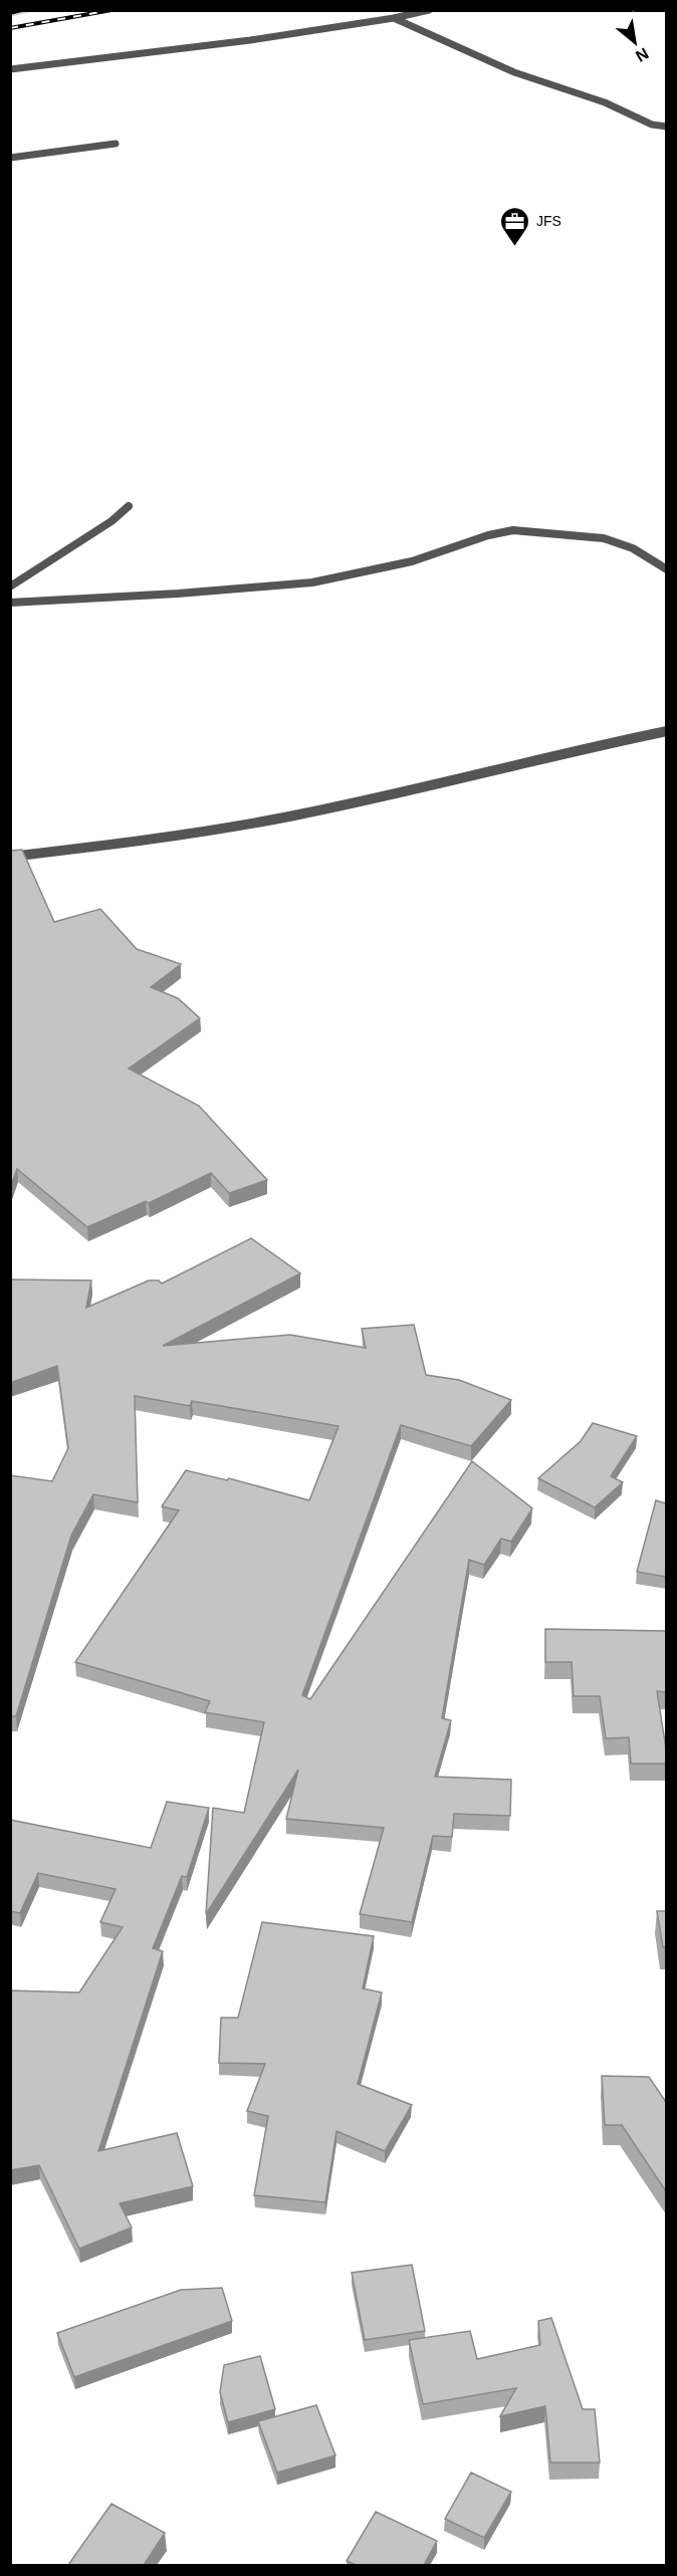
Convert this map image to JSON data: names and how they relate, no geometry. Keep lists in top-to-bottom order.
{
  "places": {
    "office": ["JFS"]
  },
  "north": "bottom right"
}
